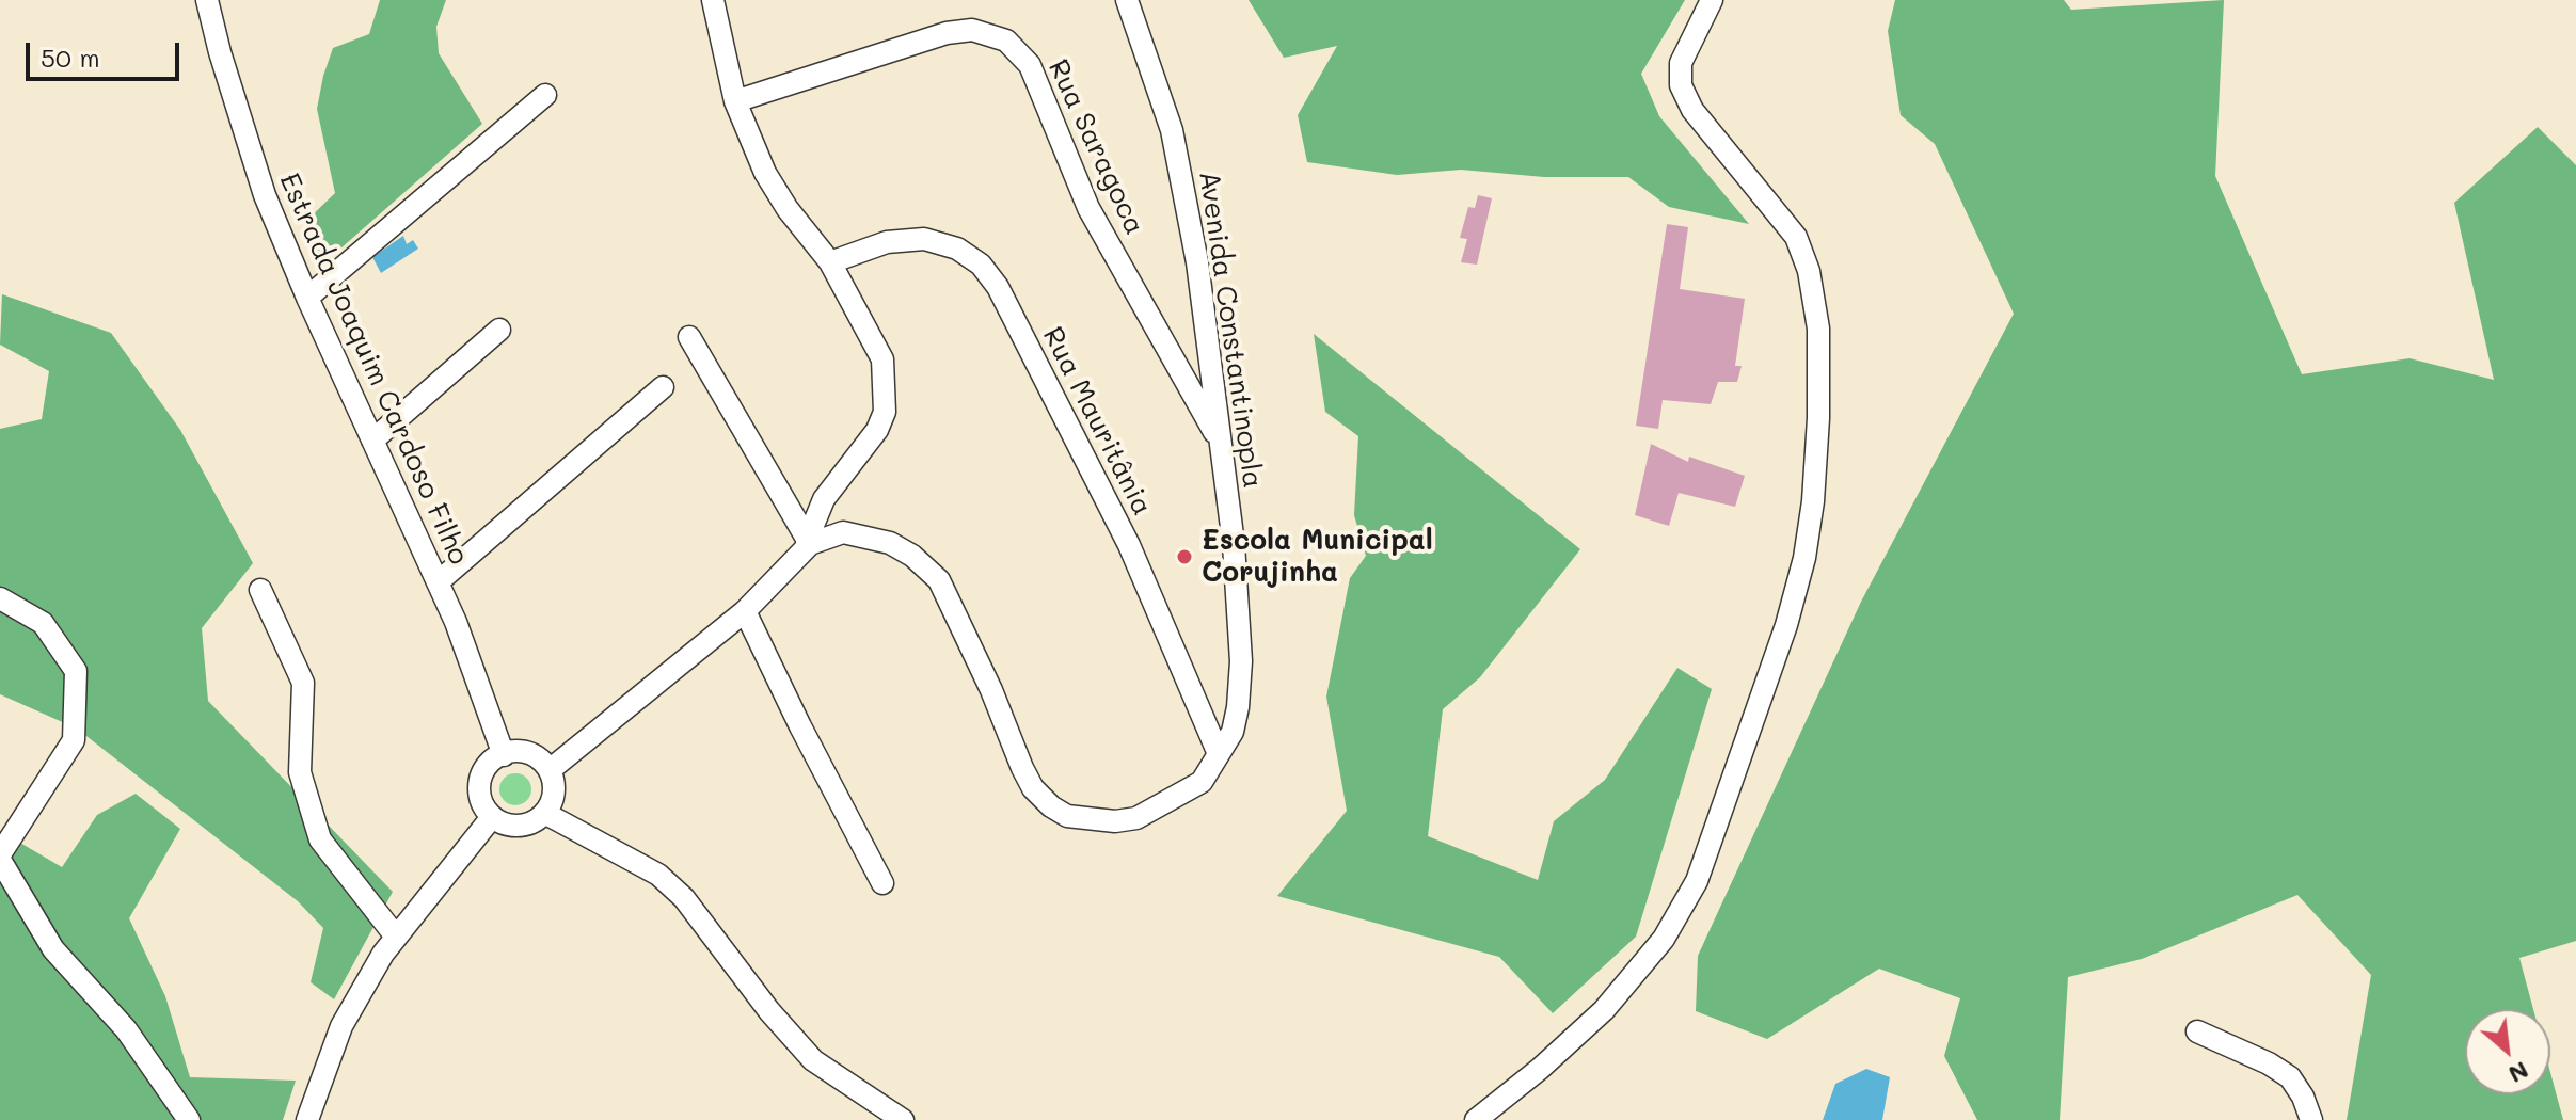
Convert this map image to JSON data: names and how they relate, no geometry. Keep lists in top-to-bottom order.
{
  "streets": {
    "street": [
      "Rua Saragoca",
      "Avenida Constantinopla",
      "Estrada Joaquim Cardoso Filho",
      "Rua Mauritânia"
    ]
  },
  "crossings": [
    ["Rua Saragoca", "Avenida Constantinopla"],
    ["Avenida Constantinopla", "Rua Mauritânia"]
  ],
  "places": ["Escola Municipal Corujinha"],
  "scale_bar": "50 m",
  "north": "bottom right"
}
